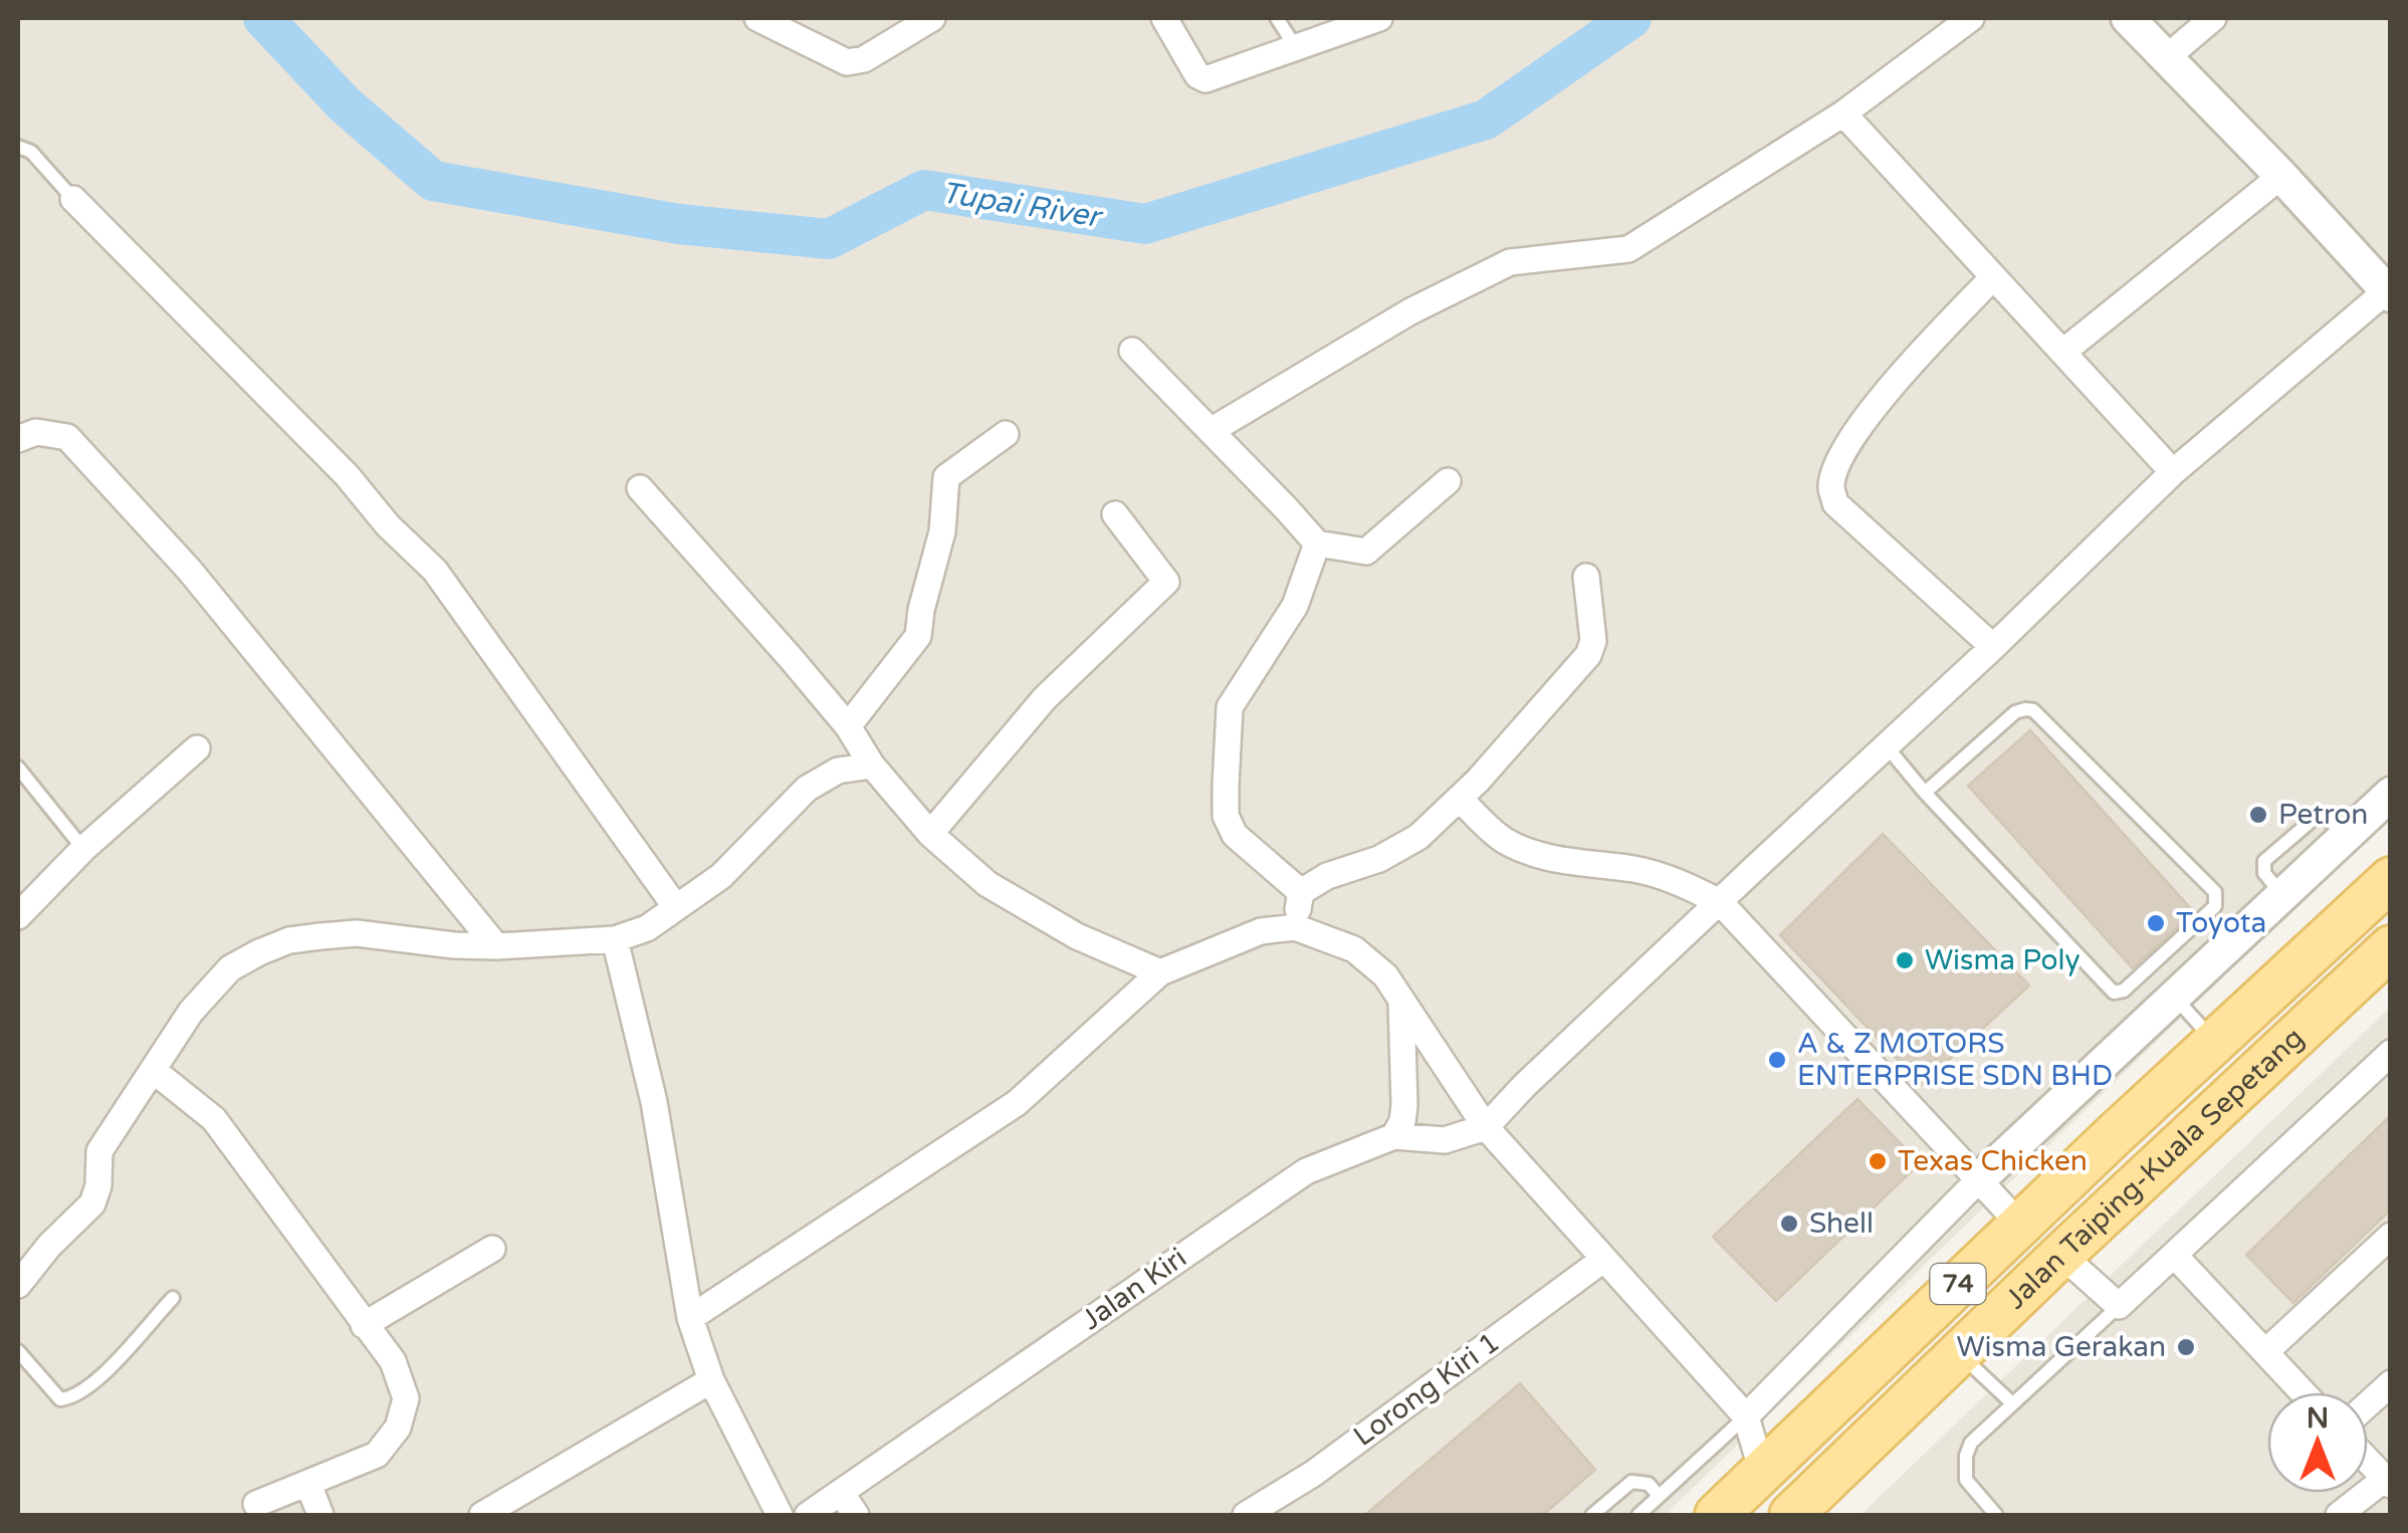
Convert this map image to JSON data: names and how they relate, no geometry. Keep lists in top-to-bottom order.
{
  "streets": {
    "main road": ["Jalan Taiping-Kuala Sepetang", "74"],
    "street": ["Jalan Kiri", "Lorong Kiri 1"]
  },
  "water": ["Tupai River"],
  "places": [
    "Petron",
    "Toyota",
    "Wisma Poly",
    "A & Z MOTORS ENTERPRISE SDN BHD",
    "Texas Chicken",
    "Shell",
    "Wisma Gerakan"
  ],
  "north": "top"
}
